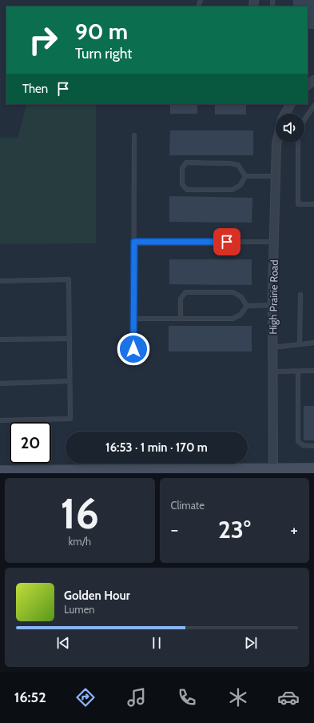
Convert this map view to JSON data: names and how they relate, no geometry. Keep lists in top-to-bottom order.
{
  "streets": {
    "street": ["High Prairie Road"]
  },
  "page": {
    "turn": ["90 m", "Turn right"],
    "then": "Then",
    "limit": "20",
    "trip": "16:53 · 1 min · 170 m",
    "tile": [
      ["16", "km/h"],
      "Climate"
    ],
    "heat": ["−", "23°", "+"],
    "song": ["Golden Hour", "Lumen"],
    "tabs": "16:52"
  }
}
